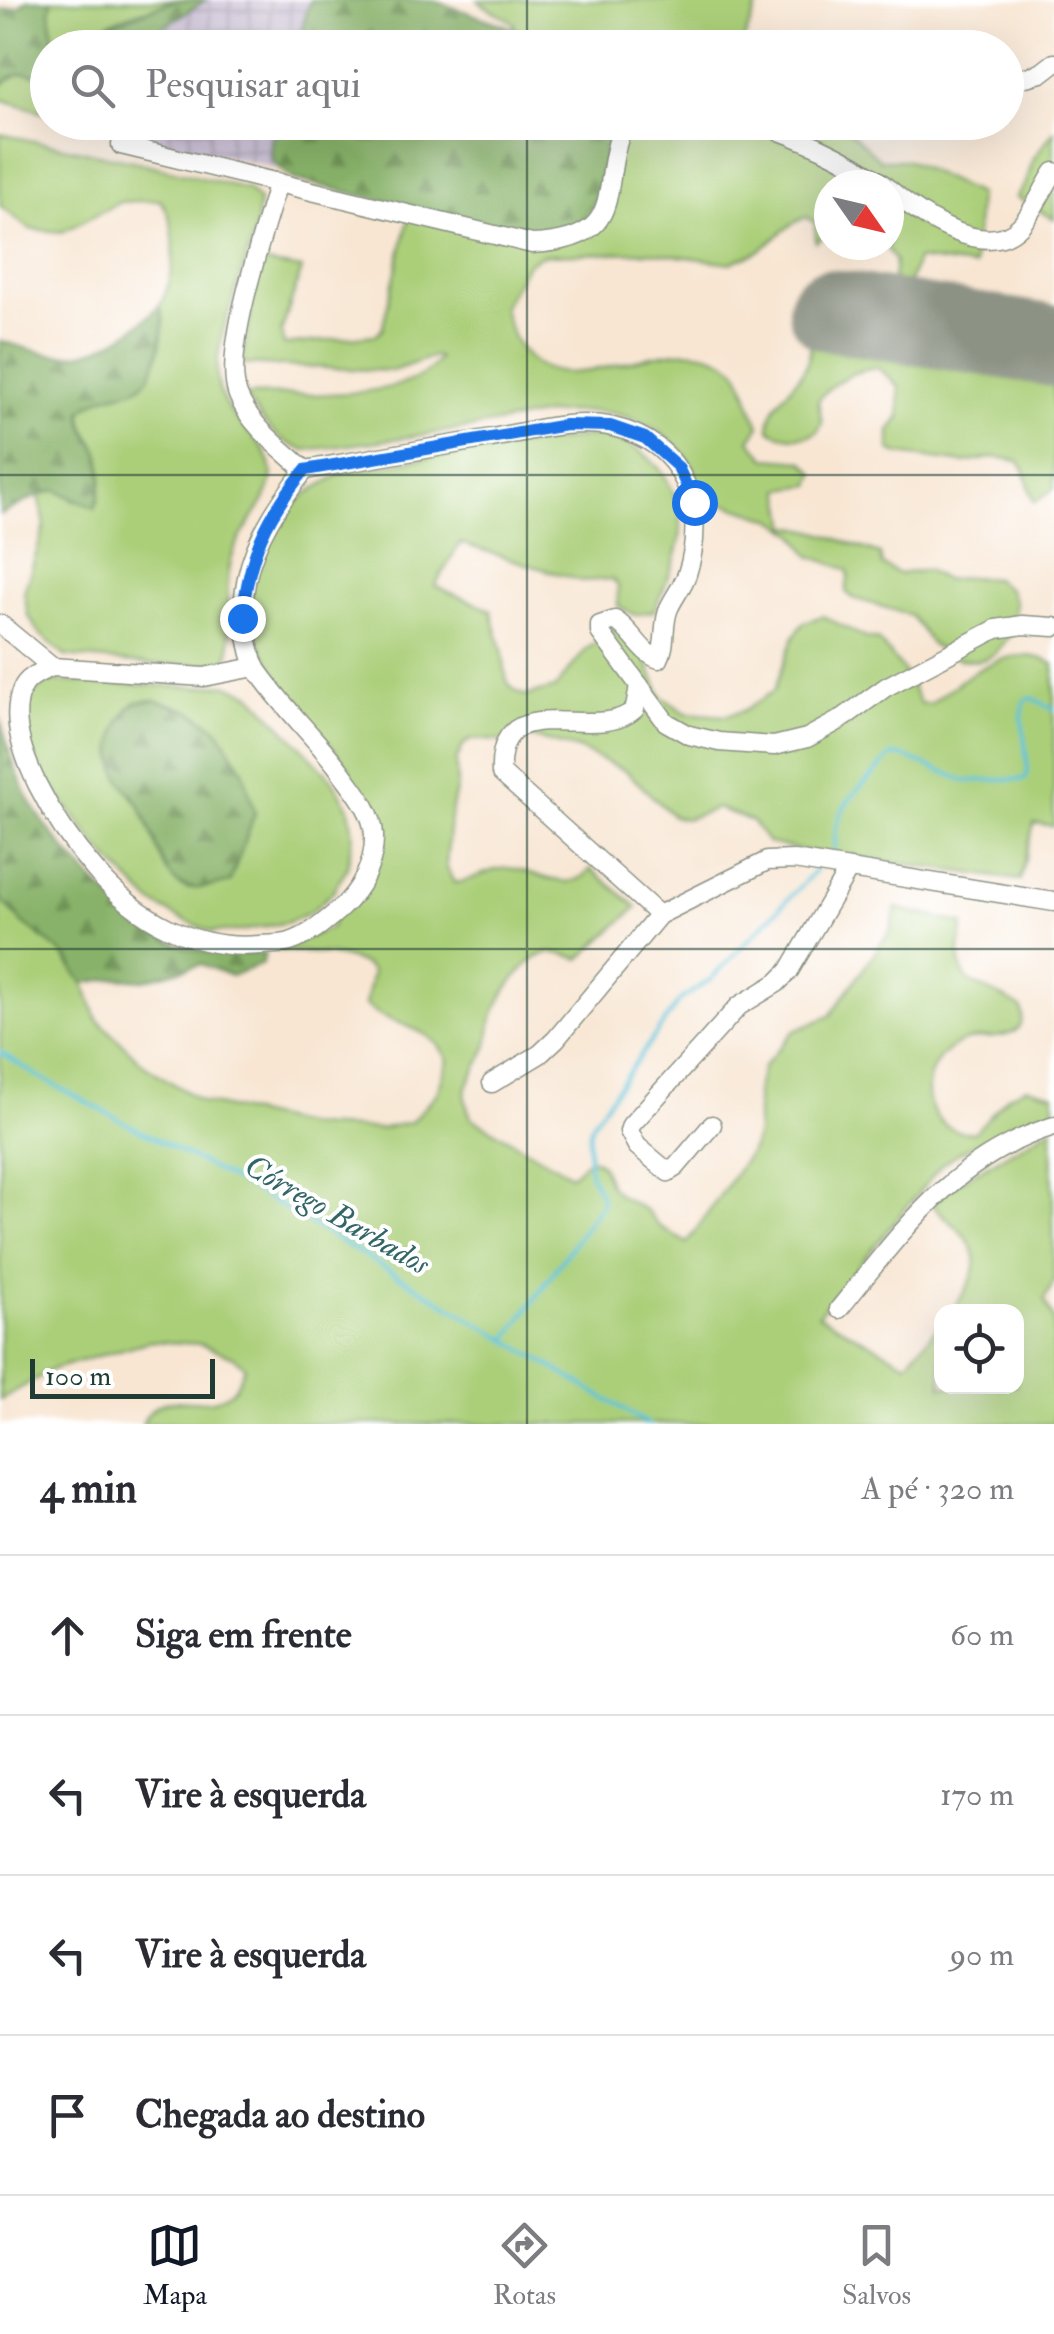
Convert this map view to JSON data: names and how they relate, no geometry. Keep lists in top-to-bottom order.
{
  "water": ["Córrego Barbados"],
  "scale_bar": "100 m",
  "north": "bottom right",
  "page": {
    "search": "Pesquisar aqui",
    "scale": "100 m",
    "heading": ["4 min", "A pé · 320 m"],
    "list": [
      ["Siga em frente", "60 m"],
      ["Vire à esquerda", "170 m"],
      ["Vire à esquerda", "90 m"],
      "Chegada ao destino"
    ],
    "nav": ["Mapa", "Rotas", "Salvos"]
  }
}
